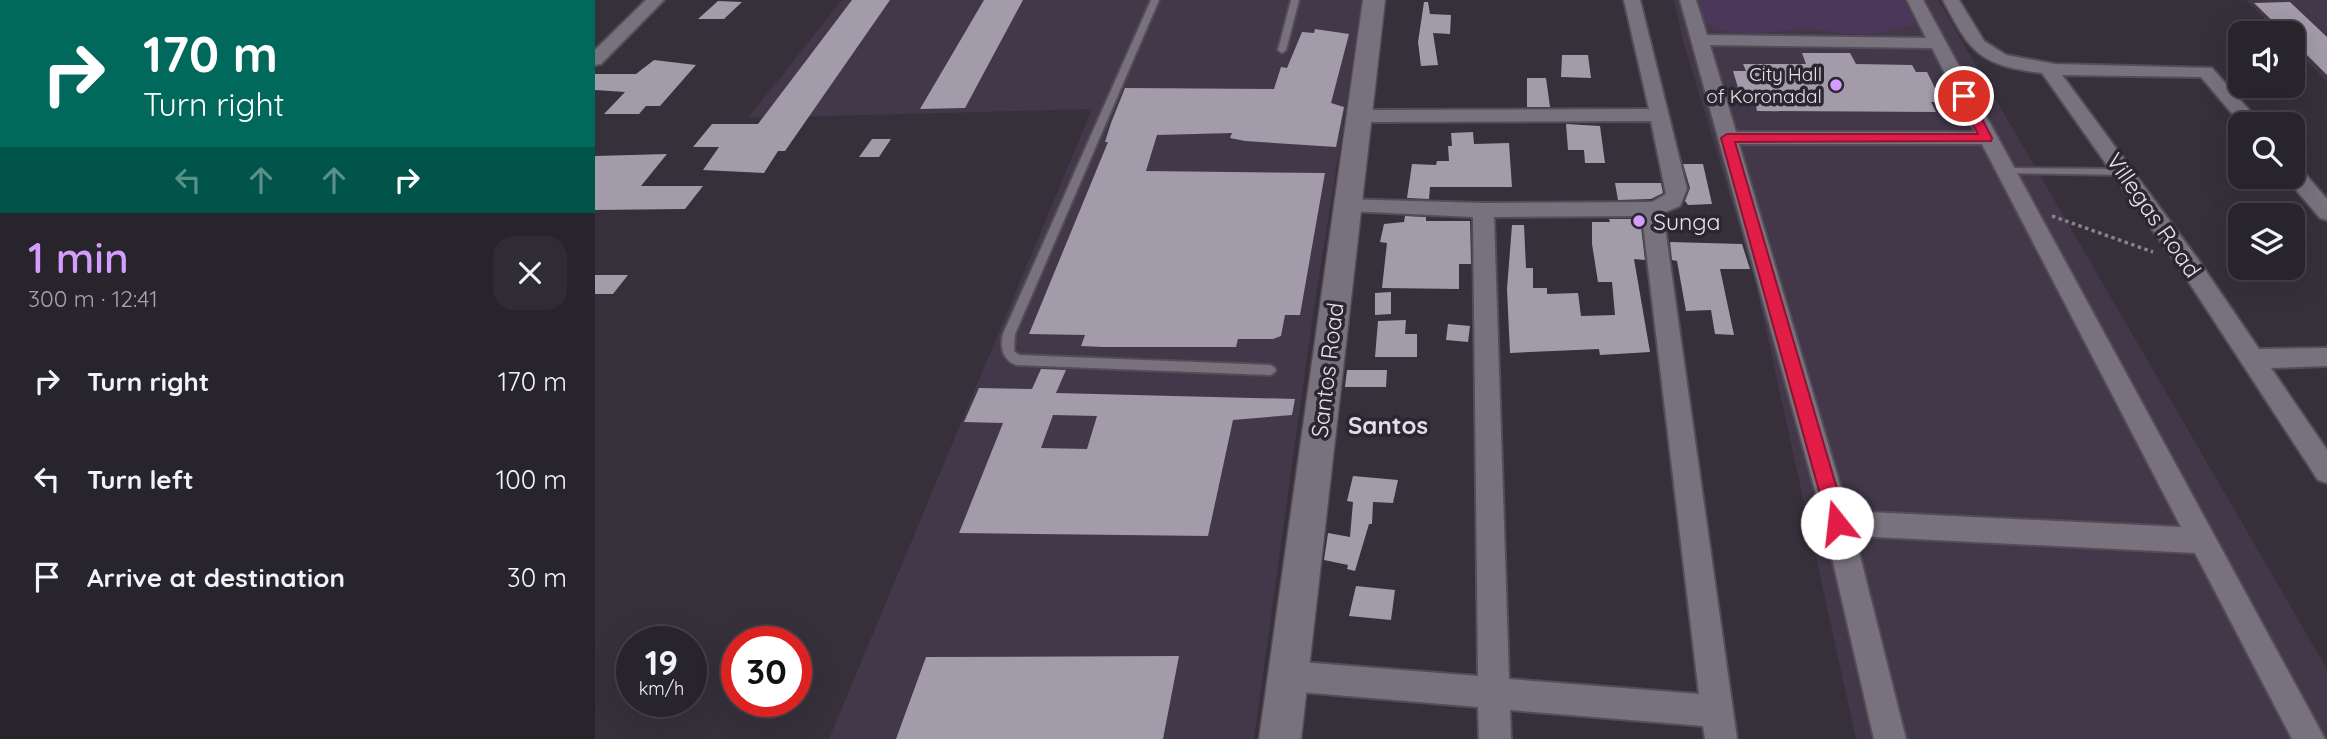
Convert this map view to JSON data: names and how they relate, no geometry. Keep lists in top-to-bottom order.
{
  "streets": {
    "street": ["Villegas Road", "Santos Road"]
  },
  "districts": ["Santos"],
  "places": ["City Hall of Koronadal", "Sunga"],
  "page": {
    "turn": ["170 m", "Turn right"],
    "heading": ["1 min", "300 m · 12:41"],
    "list": [
      {
        "name": "Turn right",
        "value": "170 m"
      },
      {
        "name": "Turn left",
        "value": "100 m"
      },
      {
        "name": "Arrive at destination",
        "value": "30 m"
      }
    ],
    "speed": "19 km/h",
    "limit": "30"
  }
}
